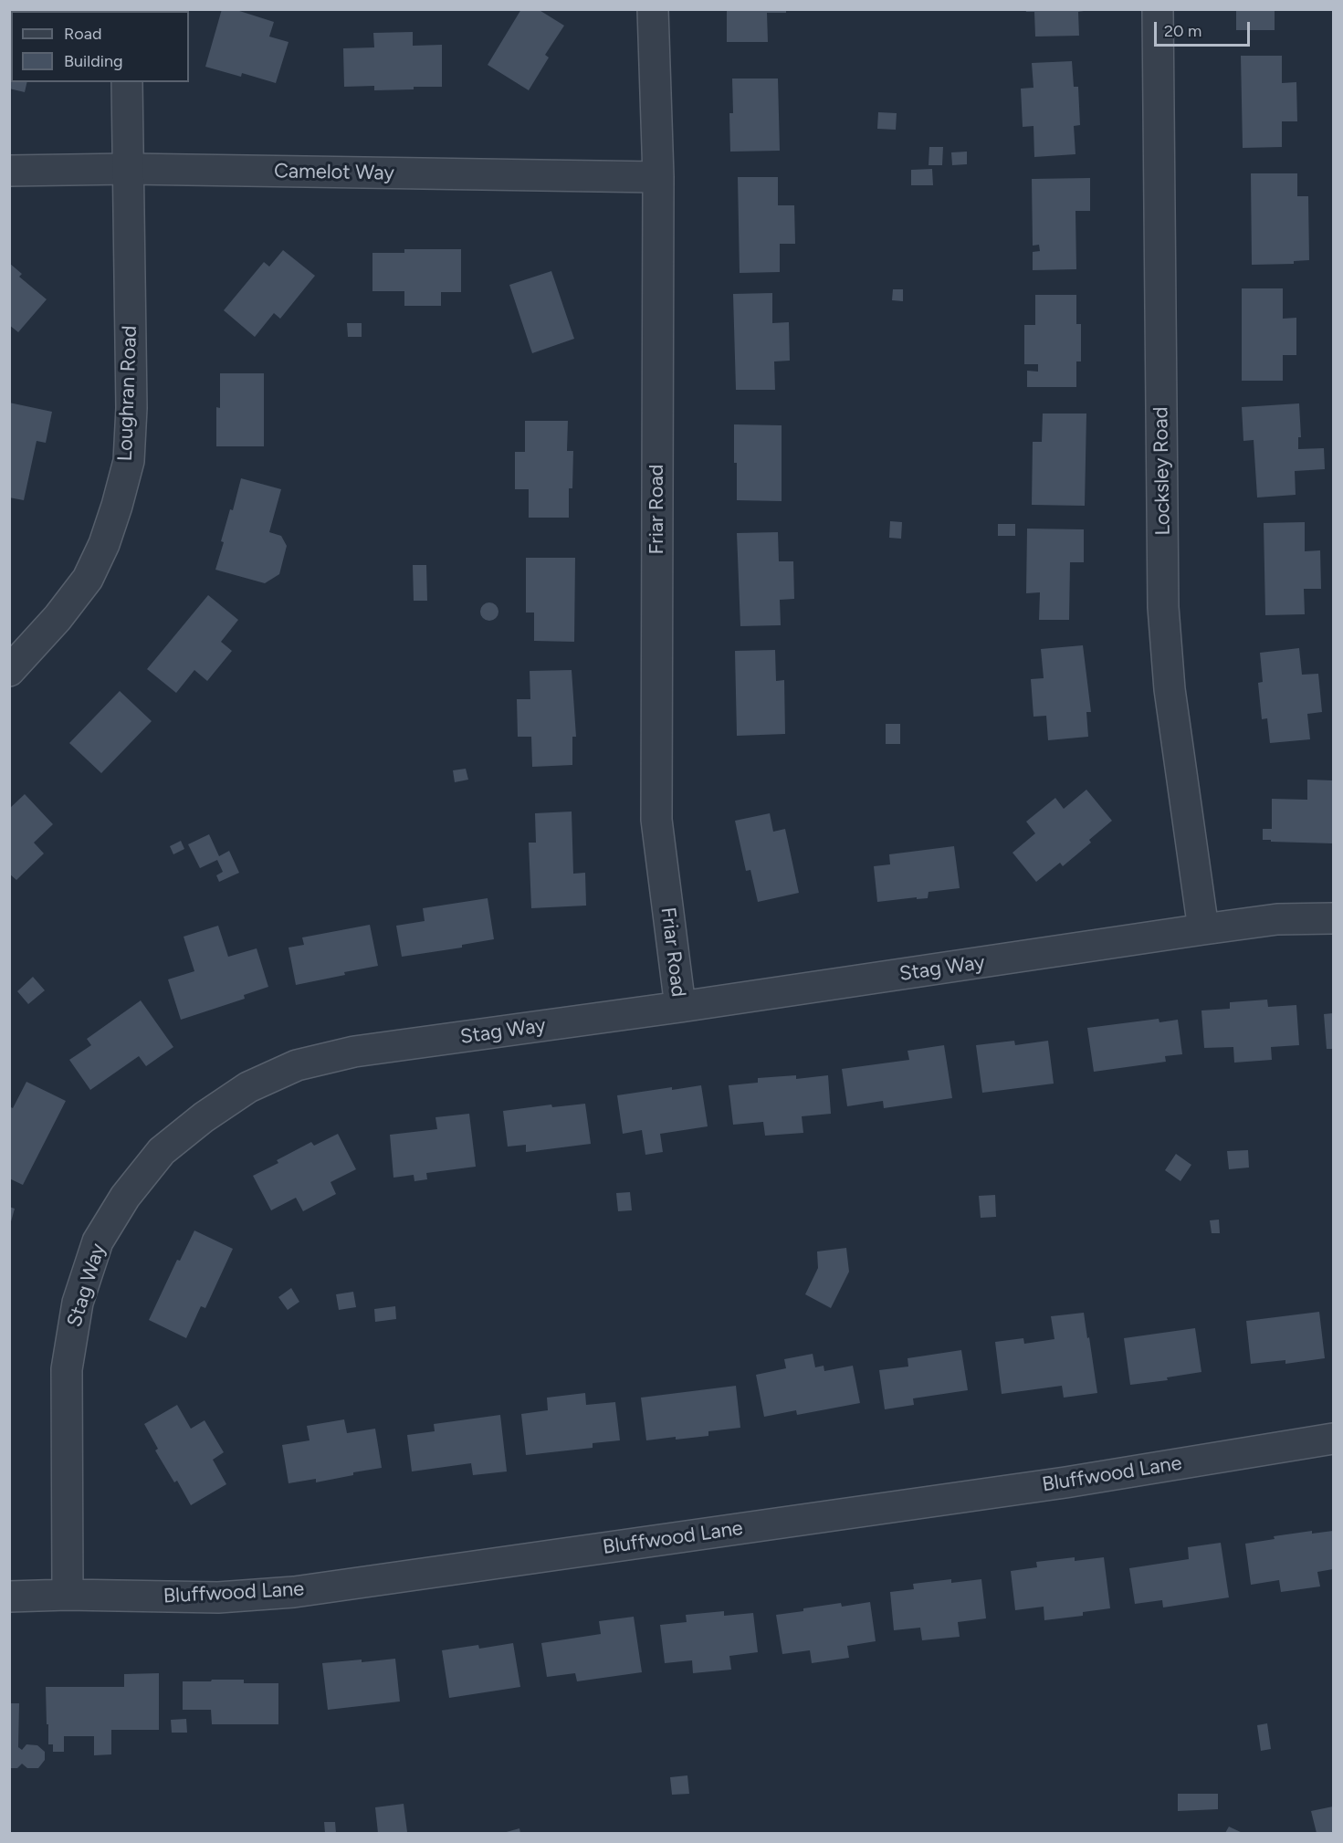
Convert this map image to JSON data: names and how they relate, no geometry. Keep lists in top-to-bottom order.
{
  "streets": {
    "street": [
      "Camelot Way",
      "Loughran Road",
      "Locksley Road",
      "Friar Road",
      "Stag Way",
      "Bluffwood Lane"
    ]
  },
  "crossings": [
    ["Camelot Way", "Loughran Road"],
    ["Camelot Way", "Friar Road"],
    ["Locksley Road", "Stag Way"],
    ["Friar Road", "Stag Way"],
    ["Stag Way", "Bluffwood Lane"]
  ],
  "legend": ["Road", "Building"],
  "scale_bar": "20 m"
}
